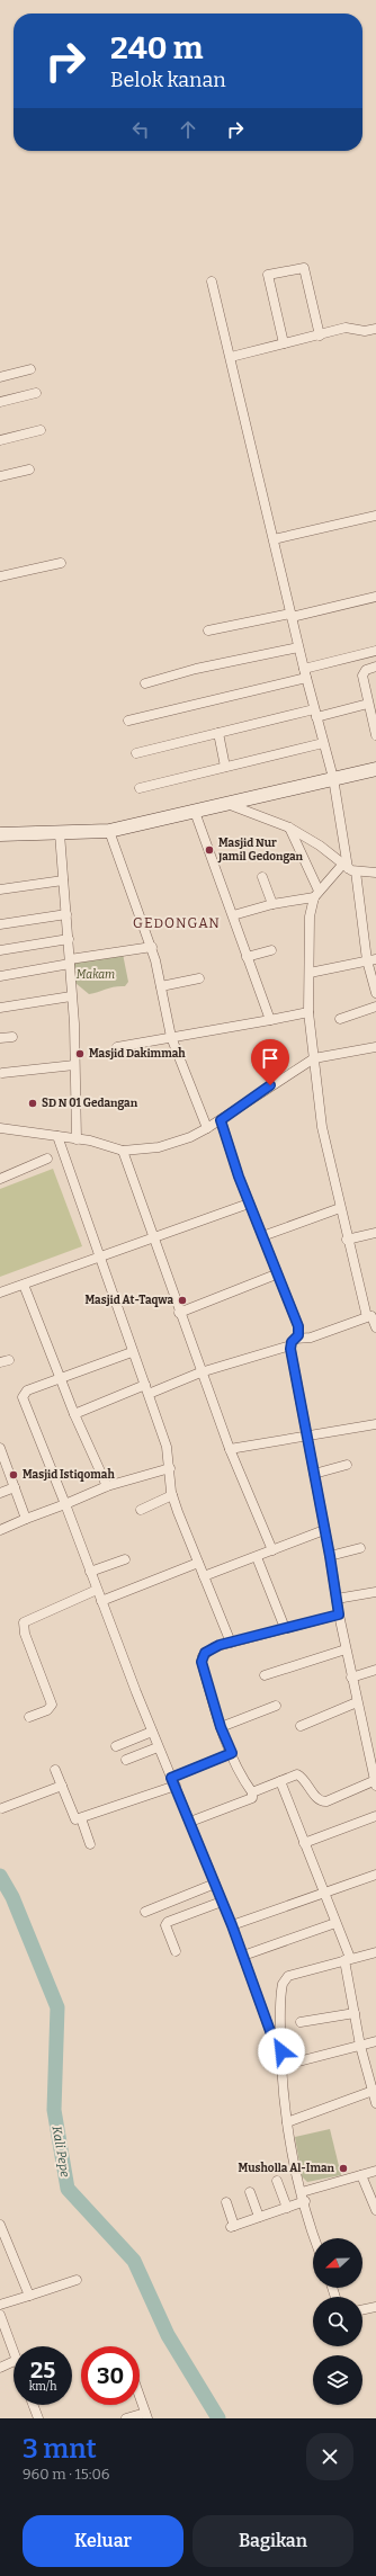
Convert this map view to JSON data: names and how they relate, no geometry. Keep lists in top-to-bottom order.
{
  "districts": ["GEDONGAN"],
  "water": ["Kali Pepe"],
  "parks": ["Makam"],
  "places": [
    "Masjid Nur Jamil Gedongan",
    "Masjid Dakimmah",
    "SD N 01 Gedangan",
    "Masjid At-Taqwa",
    "Masjid Istiqomah",
    "Musholla Al-Iman"
  ],
  "north": "left",
  "page": {
    "turn": ["240 m", "Belok kanan"],
    "speed": "25 km/h",
    "limit": "30",
    "heading": ["3 mnt", "960 m · 15:06"],
    "buttons": ["Keluar", "Bagikan"]
  }
}
